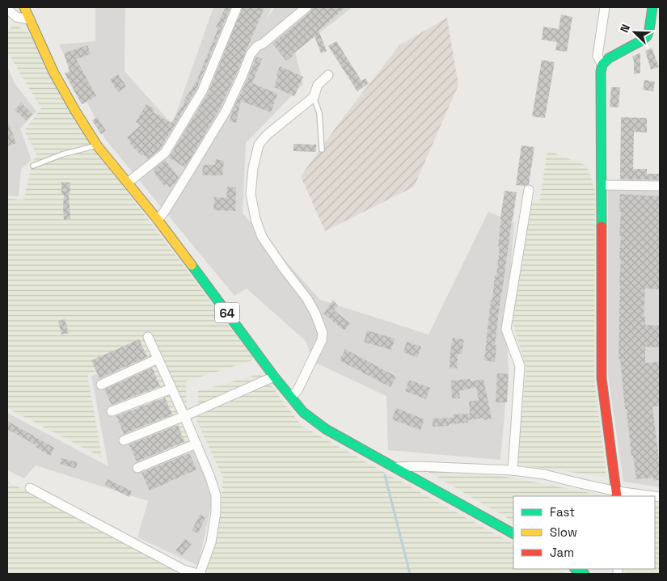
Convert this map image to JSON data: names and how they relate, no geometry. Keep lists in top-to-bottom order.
{
  "streets": {
    "main road": ["64"]
  },
  "legend": ["Fast", "Slow", "Jam"],
  "north": "top left"
}
